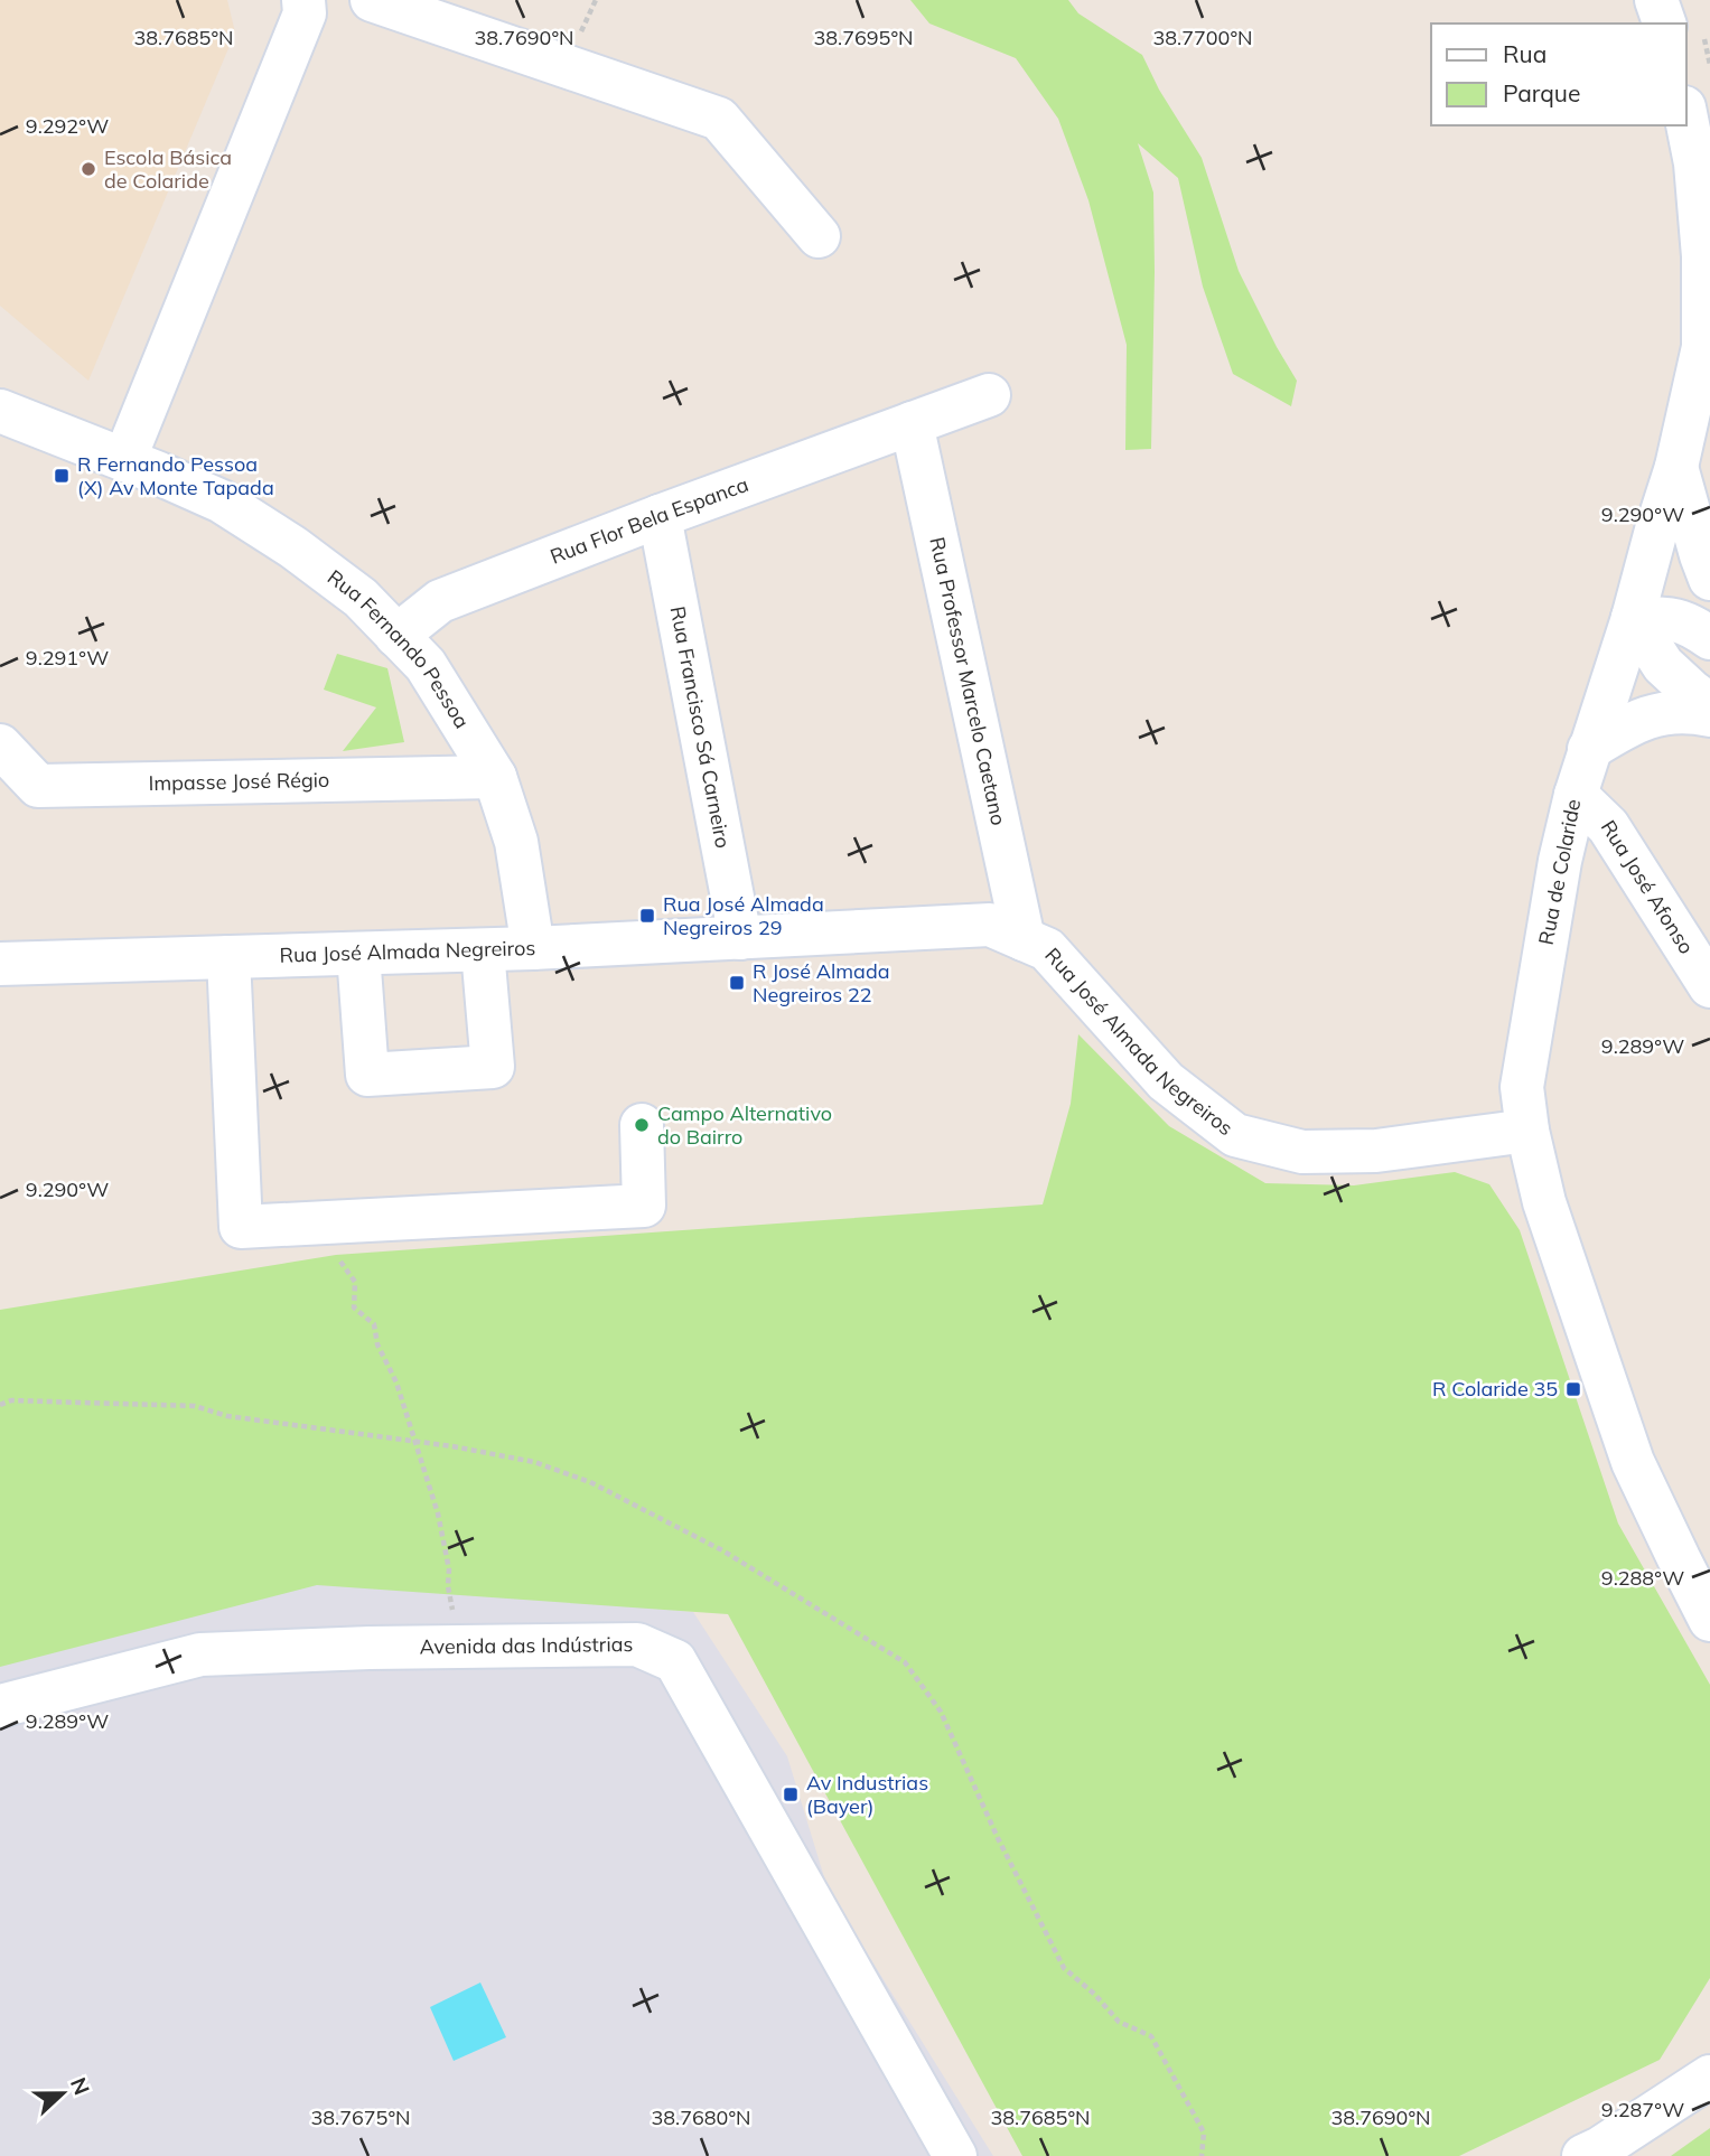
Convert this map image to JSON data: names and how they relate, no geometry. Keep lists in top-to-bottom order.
{
  "streets": {
    "street": [
      "Rua Flor Bela Espanca",
      "Rua Fernando Pessoa",
      "Rua Professor Marcelo Caetano",
      "Rua Francisco Sá Carneiro",
      "Impasse José Régio",
      "Rua de Colaride",
      "Rua José Afonso",
      "Rua José Almada Negreiros",
      "Avenida das Indústrias"
    ]
  },
  "crossings": [
    ["Rua Flor Bela Espanca", "Rua Fernando Pessoa"],
    ["Rua Flor Bela Espanca", "Rua Professor Marcelo Caetano"],
    ["Rua Flor Bela Espanca", "Rua Francisco Sá Carneiro"],
    ["Rua Fernando Pessoa", "Impasse José Régio"],
    ["Rua Fernando Pessoa", "Rua José Almada Negreiros"],
    ["Rua Professor Marcelo Caetano", "Rua José Almada Negreiros"],
    ["Rua Francisco Sá Carneiro", "Rua José Almada Negreiros"],
    ["Rua de Colaride", "Rua José Afonso"],
    ["Rua de Colaride", "Rua José Almada Negreiros"]
  ],
  "places": {
    "other": ["Escola Básica de Colaride", "Campo Alternativo do Bairro"],
    "transit": [
      "R Fernando Pessoa (X) Av Monte Tapada",
      "Rua José Almada Negreiros 29",
      "R José Almada Negreiros 22",
      "R Colaride 35",
      "Av Industrias (Bayer)"
    ]
  },
  "legend": ["Rua", "Parque"],
  "north": "right",
  "coordinates": [
    "38.7685°N",
    "38.7690°N",
    "38.7695°N",
    "38.7700°N",
    "9.292°W",
    "9.290°W",
    "9.291°W",
    "9.289°W",
    "9.288°W",
    "9.287°W",
    "38.7675°N",
    "38.7680°N"
  ]
}
